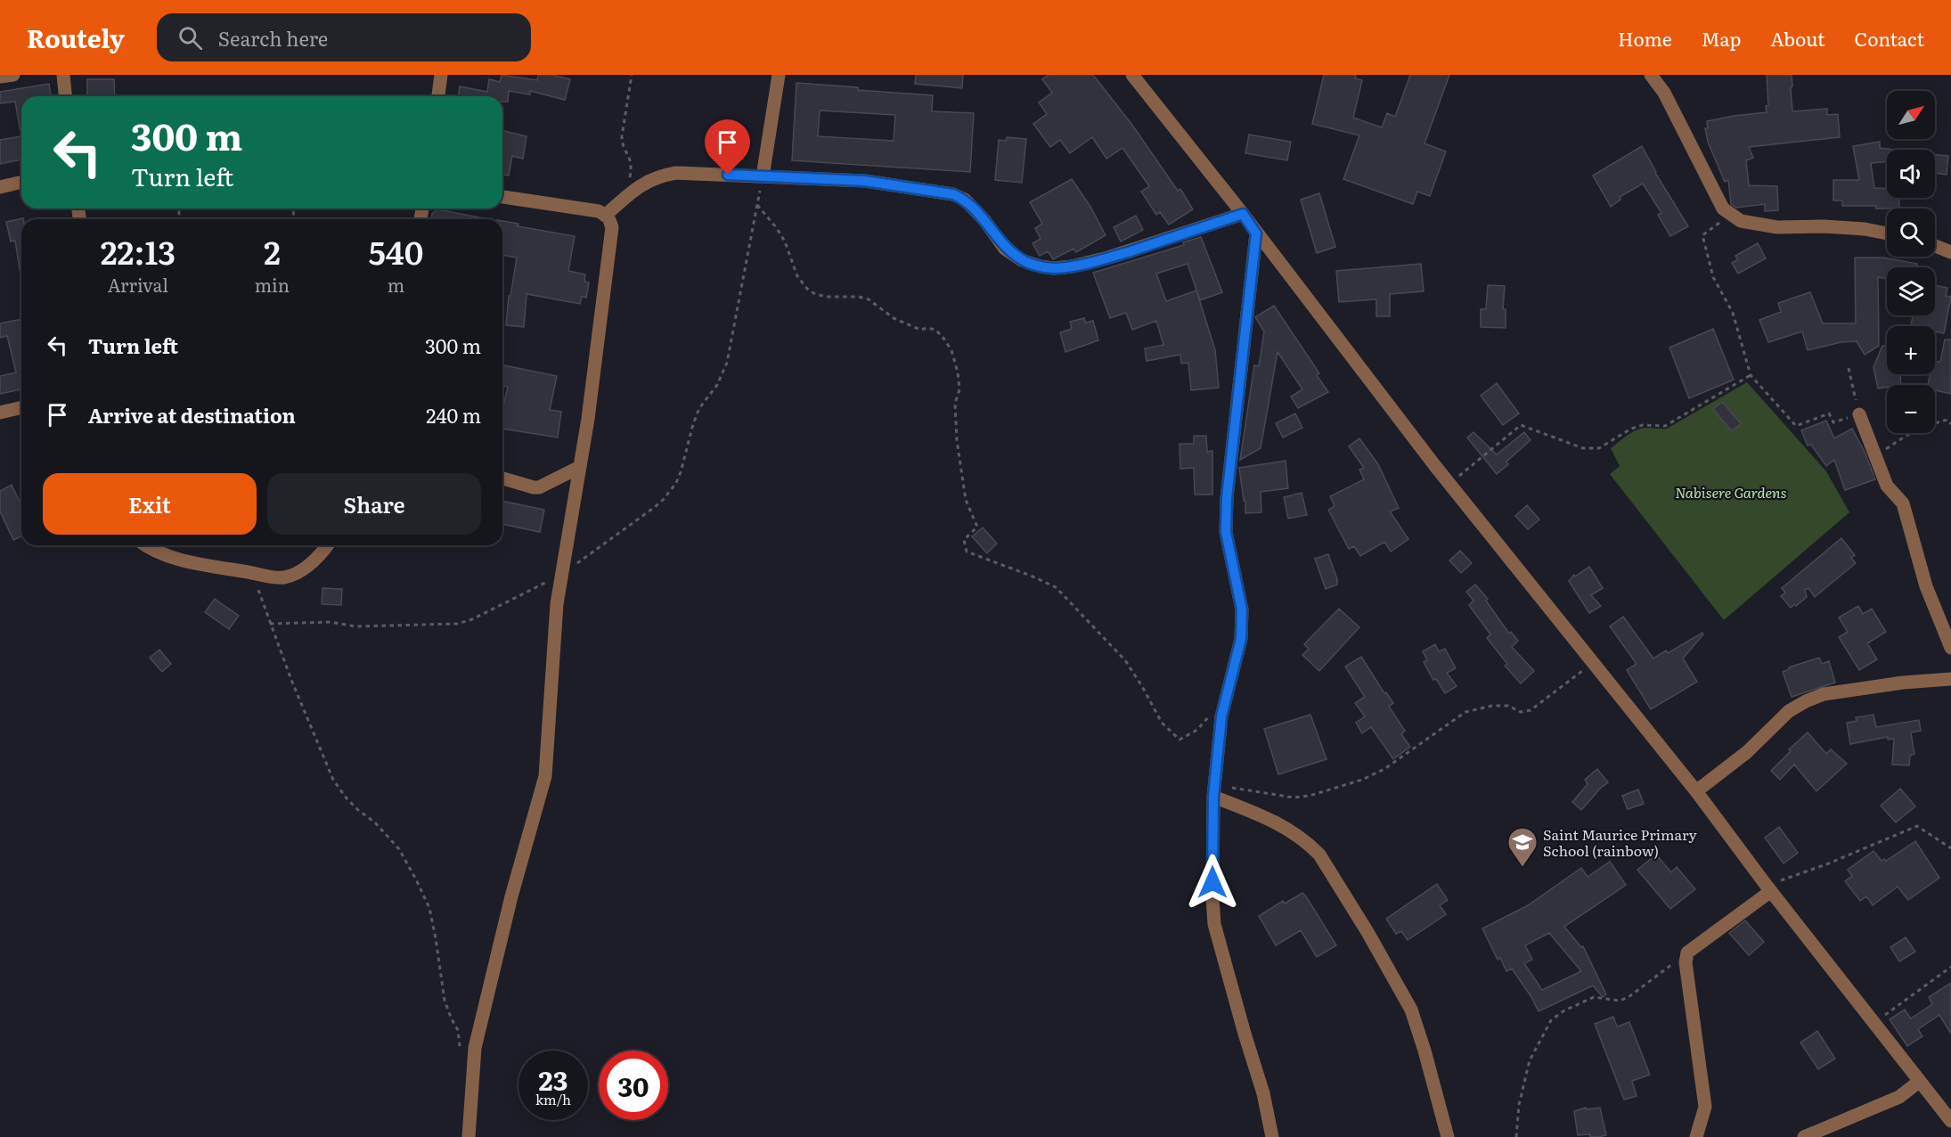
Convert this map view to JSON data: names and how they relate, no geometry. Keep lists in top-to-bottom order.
{
  "parks": ["Nabisere Gardens"],
  "places": {
    "school or university": ["Saint Maurice Primary School (rainbow)"]
  },
  "north": "top right",
  "page": {
    "header": "Routely",
    "search": "Search here",
    "nav": [
      "Home",
      "Map",
      "About",
      "Contact"
    ],
    "map_buttons": ["+", "−"],
    "turn": ["300 m", "Turn left"],
    "eta": [
      "22:13",
      "Arrival",
      "2",
      "min",
      "540",
      "m"
    ],
    "list": [
      {
        "name": "Turn left",
        "value": "300 m"
      },
      {
        "name": "Arrive at destination",
        "value": "240 m"
      }
    ],
    "buttons": ["Exit", "Share"],
    "speed": "23 km/h",
    "limit": "30"
  }
}
